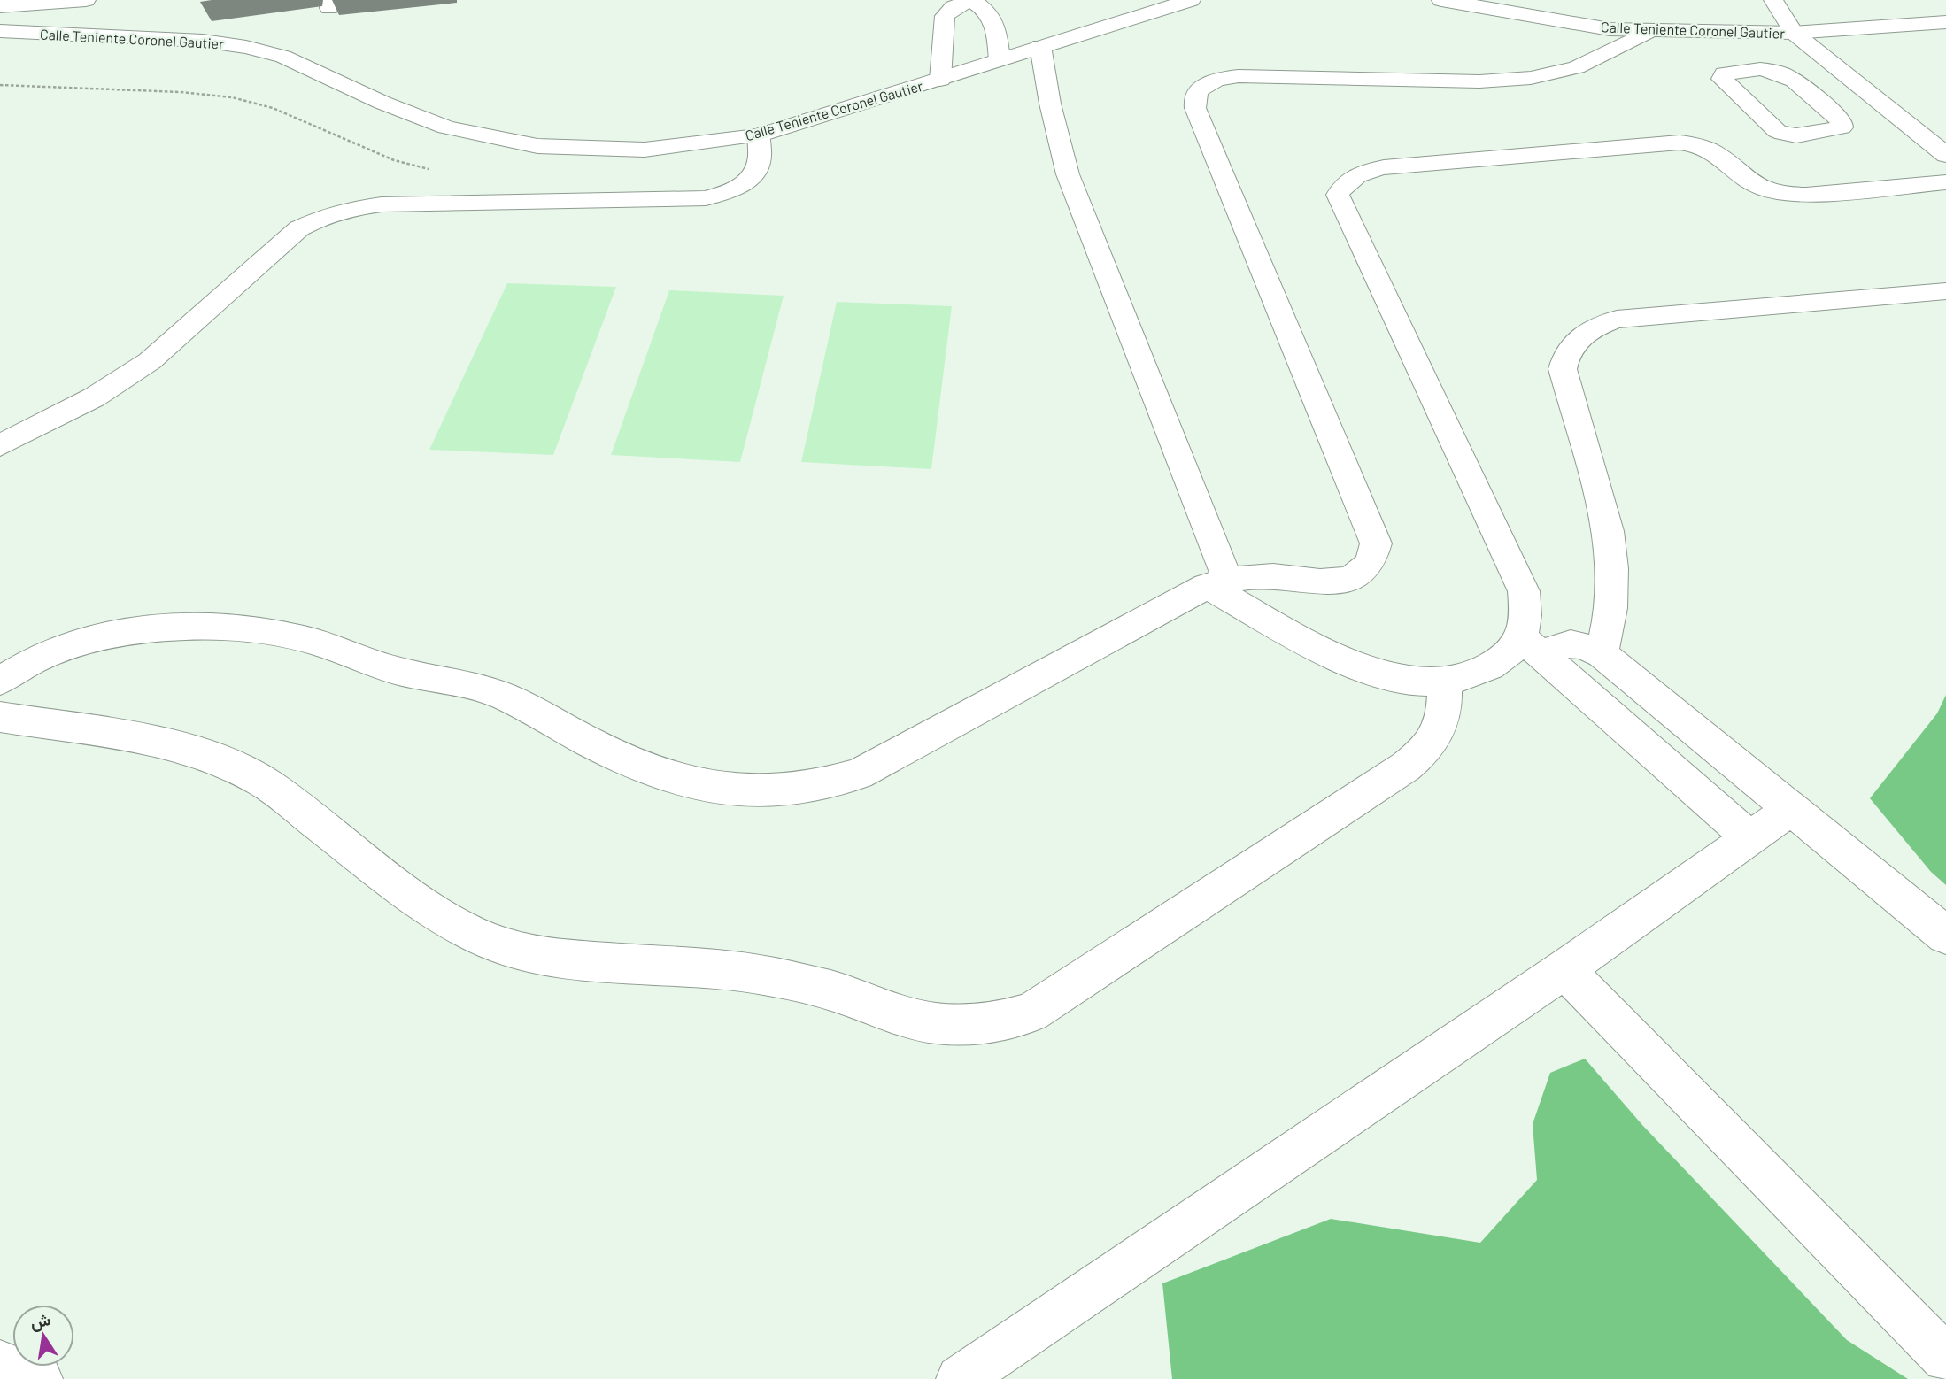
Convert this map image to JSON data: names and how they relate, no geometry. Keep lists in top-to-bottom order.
{
  "streets": {
    "main road": ["Calle Teniente Coronel Gautier"]
  },
  "north": "top"
}
